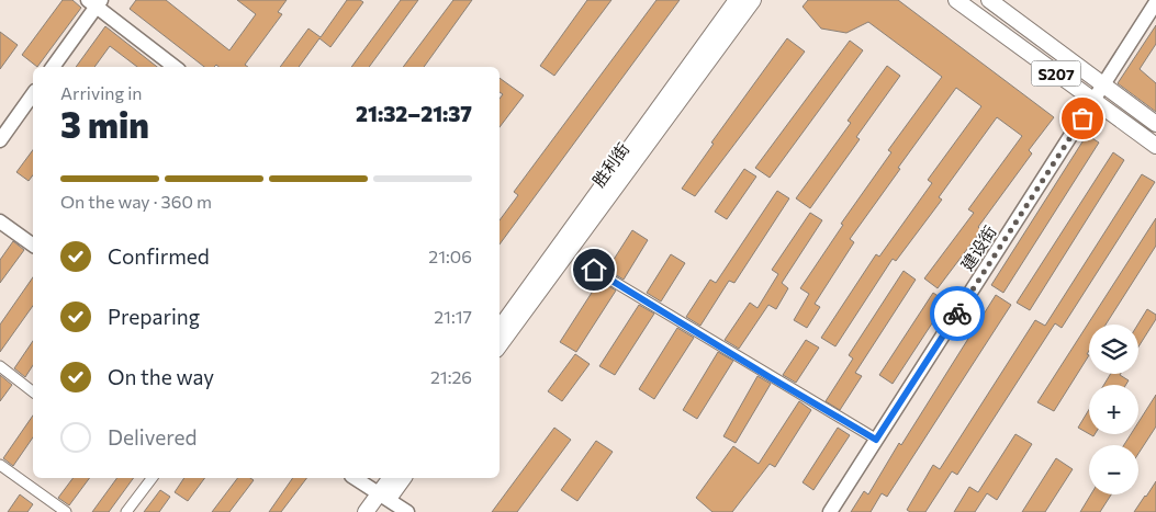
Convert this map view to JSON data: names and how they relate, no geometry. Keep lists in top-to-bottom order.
{
  "streets": {
    "main road": ["S207", "胜利街"],
    "street": ["建设街"]
  },
  "crossings": [
    ["S207", "建设街"]
  ],
  "page": {
    "heading": ["3 min", "Arriving in", "21:32–21:37"],
    "bar": "On the way · 360 m",
    "list": [
      ["Confirmed", "21:06"],
      ["Preparing", "21:17"],
      ["On the way", "21:26"],
      "Delivered"
    ],
    "map_buttons": ["+", "−"]
  }
}
